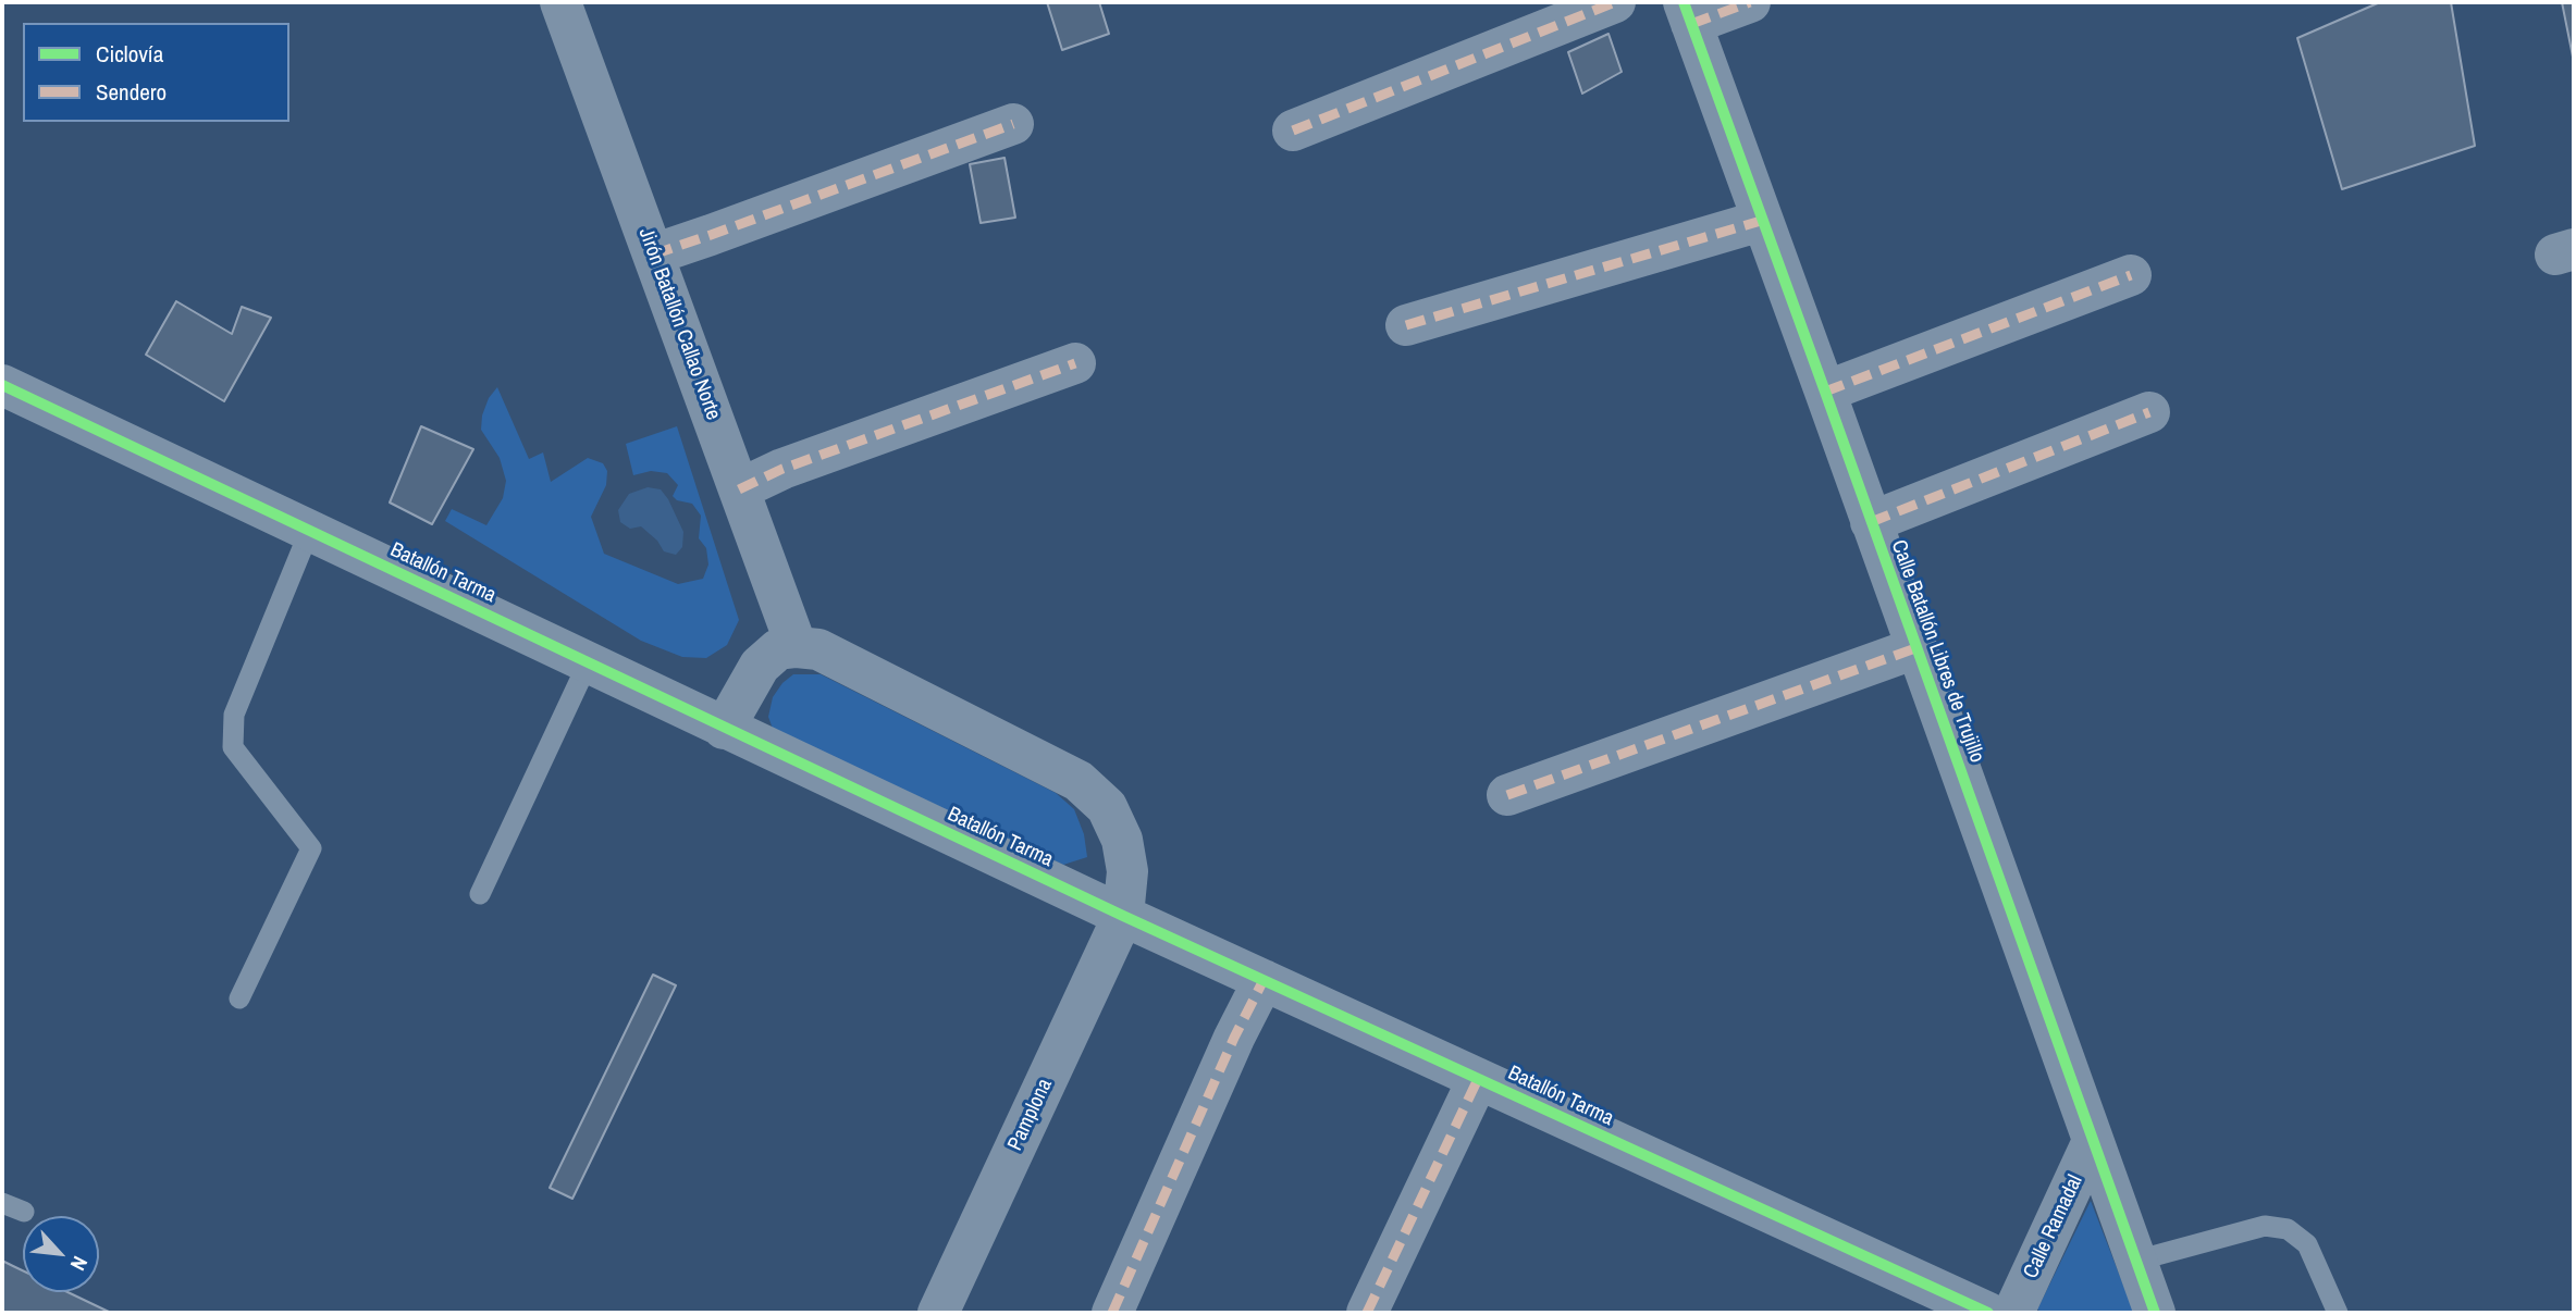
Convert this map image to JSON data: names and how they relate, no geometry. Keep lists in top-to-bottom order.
{
  "streets": {
    "street": [
      "Jirón Batallón Callao Norte",
      "Batallón Tarma",
      "Calle Batallón Libres de Trujillo",
      "Pamplona",
      "Calle Ramadal"
    ]
  },
  "crossings": [
    ["Batallón Tarma", "Pamplona"],
    ["Calle Batallón Libres de Trujillo", "Calle Ramadal"]
  ],
  "legend": ["Ciclovía", "Sendero"],
  "north": "bottom right"
}
